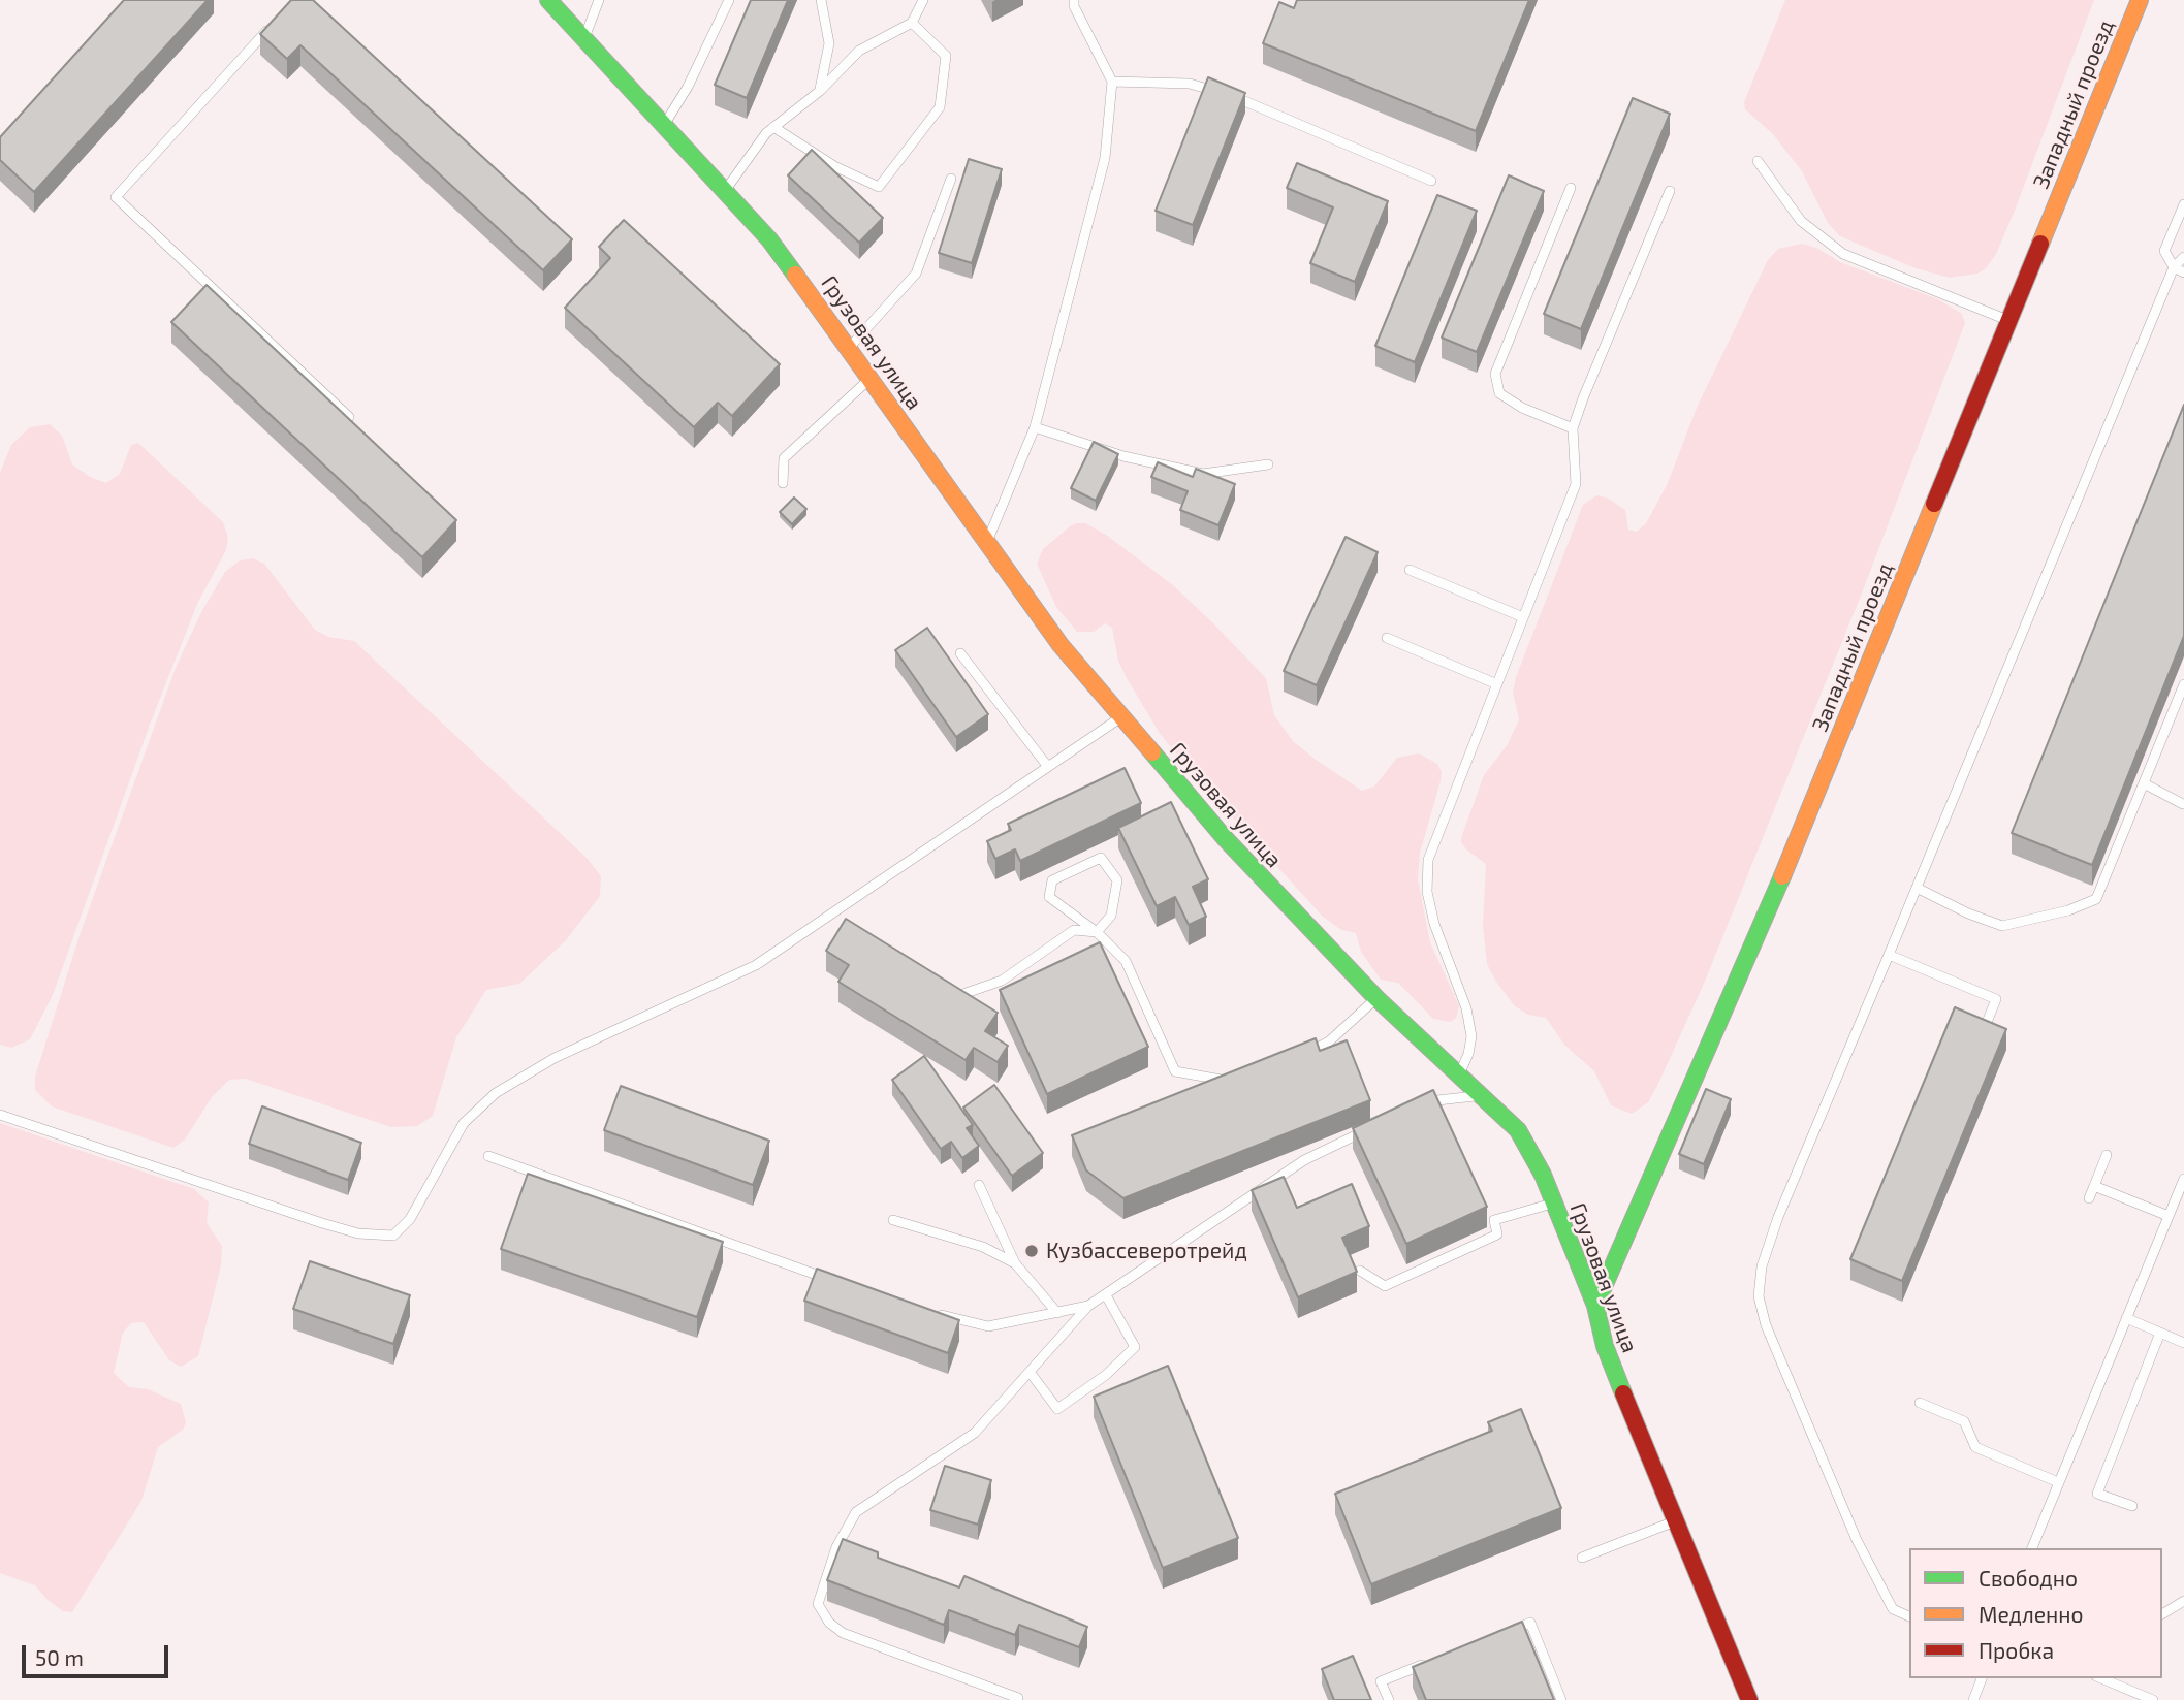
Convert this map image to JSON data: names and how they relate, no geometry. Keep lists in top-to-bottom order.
{
  "streets": {
    "main road": ["Западный проезд", "Грузовая улица"]
  },
  "crossings": [
    ["Западный проезд", "Грузовая улица"]
  ],
  "places": ["Кузбассеверотрейд"],
  "legend": ["Свободно", "Медленно", "Пробка"],
  "scale_bar": "50 m"
}
